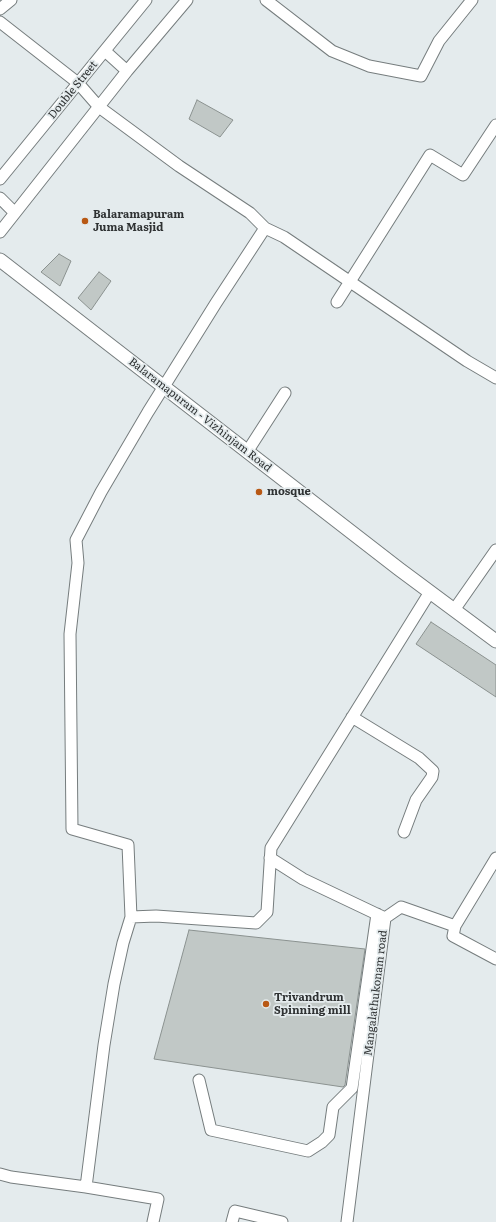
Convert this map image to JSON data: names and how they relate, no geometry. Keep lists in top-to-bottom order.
{
  "streets": {
    "main road": ["Balaramapuram - Vizhinjam Road"],
    "street": ["Double Street", "Mangalathukonam road"]
  },
  "places": ["Balaramapuram Juma Masjid", "mosque", "Trivandrum Spinning mill"]
}
